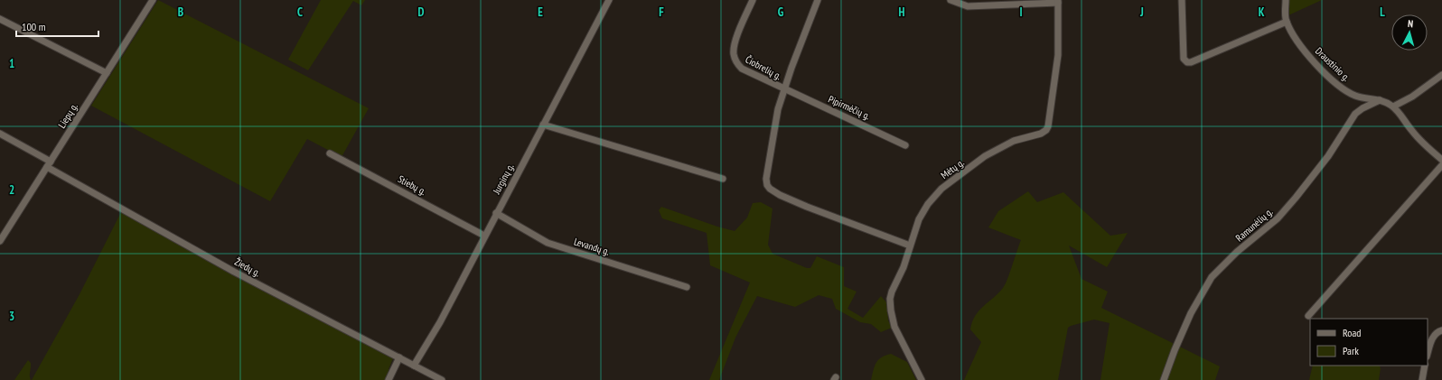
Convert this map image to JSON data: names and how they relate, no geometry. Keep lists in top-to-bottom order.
{
  "streets": {
    "street": [
      "Draustinio g.",
      "Čiobrelių g.",
      "Pipirmėčių g.",
      "Liepų g.",
      "Mėtų g.",
      "Jurginų g.",
      "Stiebų g.",
      "Ramunėlių g.",
      "Levandų g.",
      "Žiedų g."
    ]
  },
  "crossings": [
    ["Draustinio g.", "Ramunėlių g."],
    ["Čiobrelių g.", "Pipirmėčių g."],
    ["Liepų g.", "Žiedų g."],
    ["Jurginų g.", "Stiebų g."],
    ["Jurginų g.", "Levandų g."],
    ["Jurginų g.", "Žiedų g."]
  ],
  "legend": ["Road", "Park"],
  "scale_bar": "100 m",
  "north": "top",
  "grid": {
    "columns": [
      "B",
      "C",
      "D",
      "E",
      "F",
      "G",
      "H",
      "I",
      "J",
      "K",
      "L"
    ],
    "rows": ["1", "2", "3"]
  }
}
